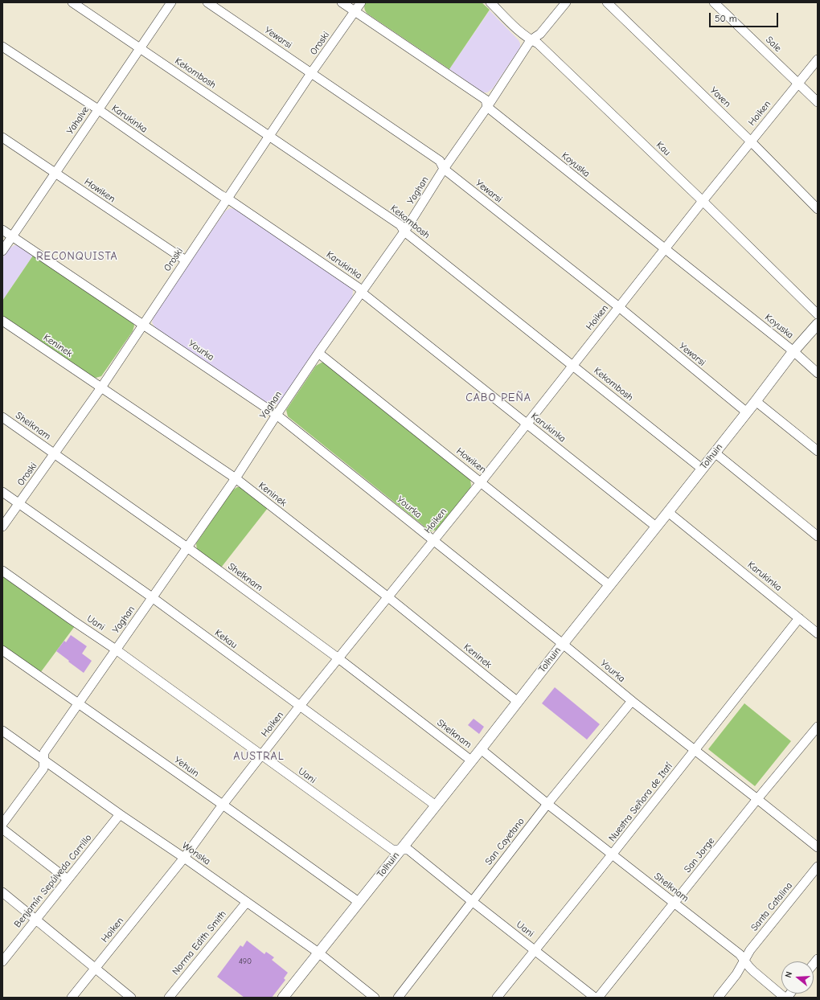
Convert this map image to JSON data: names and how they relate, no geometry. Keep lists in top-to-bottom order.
{
  "streets": {
    "street": [
      "Yewarsi",
      "Oroski",
      "Sale",
      "Kekombosh",
      "Yaven",
      "Hoiken",
      "Karukinka",
      "Yahalve",
      "Kau",
      "Koyuska",
      "Howiken",
      "Yaghan",
      "Keninek",
      "Yourka",
      "Shelknam",
      "Tolhuin",
      "Uani",
      "Kekau",
      "Yehuin",
      "Nuestra Señora de Itatí",
      "San Cayetano",
      "Wonska",
      "San Jorge",
      "Benjamín Sepúlveda Carrillo",
      "Santa Catalina",
      "Norma Edith Smith"
    ]
  },
  "crossings": [
    ["Yewarsi", "Oroski"],
    ["Yewarsi", "Hoiken"],
    ["Yewarsi", "Yaghan"],
    ["Yewarsi", "Tolhuin"],
    ["Oroski", "Kekombosh"],
    ["Oroski", "Karukinka"],
    ["Oroski", "Koyuska"],
    ["Oroski", "Howiken"],
    ["Oroski", "Keninek"],
    ["Oroski", "Yourka"],
    ["Oroski", "Shelknam"],
    ["Oroski", "Kekau"],
    ["Sale", "Hoiken"],
    ["Kekombosh", "Hoiken"],
    ["Kekombosh", "Yahalve"],
    ["Kekombosh", "Yaghan"],
    ["Kekombosh", "Tolhuin"],
    ["Yaven", "Hoiken"],
    ["Hoiken", "Karukinka"],
    ["Hoiken", "Kau"],
    ["Hoiken", "Koyuska"],
    ["Hoiken", "Howiken"],
    ["Hoiken", "Keninek"],
    ["Hoiken", "Yourka"],
    ["Hoiken", "Shelknam"],
    ["Hoiken", "Uani"],
    ["Hoiken", "Kekau"],
    ["Hoiken", "Yehuin"],
    ["Hoiken", "Wonska"],
    ["Karukinka", "Yahalve"],
    ["Karukinka", "Yaghan"],
    ["Karukinka", "Tolhuin"],
    ["Karukinka", "Nuestra Señora de Itatí"],
    ["Yahalve", "Howiken"],
    ["Yahalve", "Yourka"],
    ["Kau", "Yaghan"],
    ["Koyuska", "Yaghan"],
    ["Koyuska", "Tolhuin"],
    ["Howiken", "Yaghan"],
    ["Howiken", "Tolhuin"],
    ["Yaghan", "Keninek"],
    ["Yaghan", "Yourka"],
    ["Yaghan", "Shelknam"],
    ["Yaghan", "Uani"],
    ["Yaghan", "Kekau"],
    ["Yaghan", "Yehuin"],
    ["Yaghan", "Wonska"],
    ["Keninek", "Tolhuin"],
    ["Yourka", "Tolhuin"],
    ["Yourka", "Nuestra Señora de Itatí"],
    ["Yourka", "San Cayetano"],
    ["Yourka", "San Jorge"],
    ["Shelknam", "Tolhuin"],
    ["Shelknam", "Nuestra Señora de Itatí"],
    ["Shelknam", "San Cayetano"],
    ["Shelknam", "San Jorge"],
    ["Shelknam", "Santa Catalina"],
    ["Tolhuin", "Uani"],
    ["Tolhuin", "Kekau"],
    ["Tolhuin", "Yehuin"],
    ["Tolhuin", "Wonska"],
    ["Uani", "Nuestra Señora de Itatí"],
    ["Uani", "San Cayetano"],
    ["Wonska", "Benjamín Sepúlveda Carrillo"],
    ["Wonska", "Norma Edith Smith"]
  ],
  "districts": ["RECONQUISTA", "CABO PEÑA", "AUSTRAL"],
  "house_numbers": ["490"],
  "scale_bar": "50 m",
  "north": "left"
}
